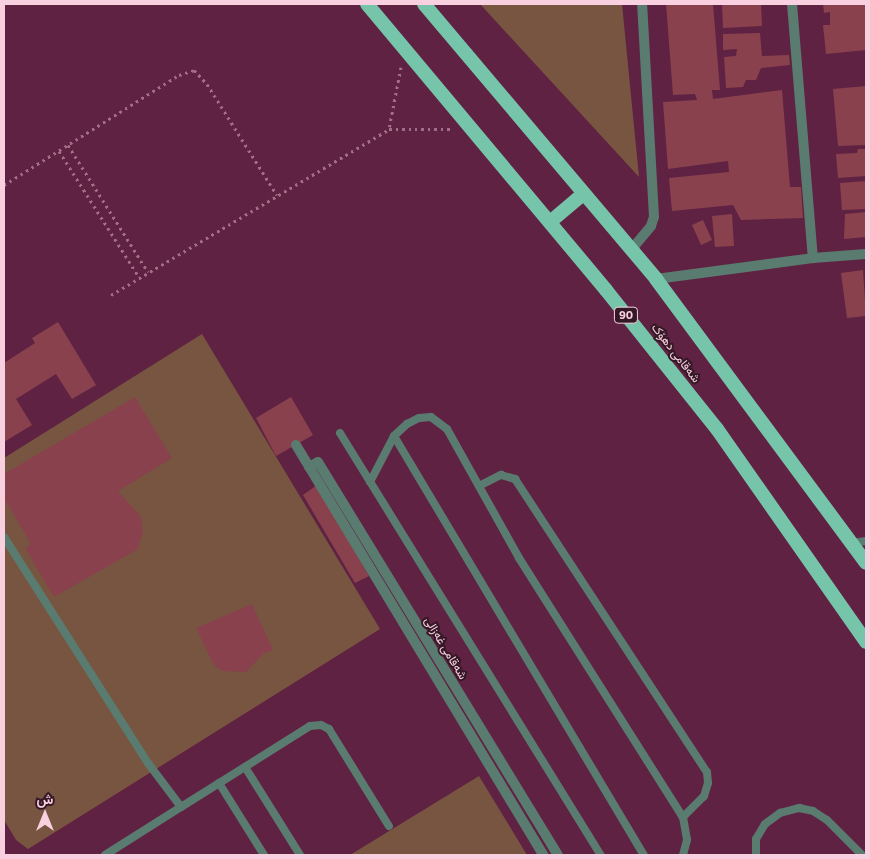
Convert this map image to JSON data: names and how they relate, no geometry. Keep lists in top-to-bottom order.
{
  "streets": {
    "highway": ["90", "شەقامی دهۆک"],
    "street": ["شەقامی غەزالی"]
  },
  "north": "top"
}
